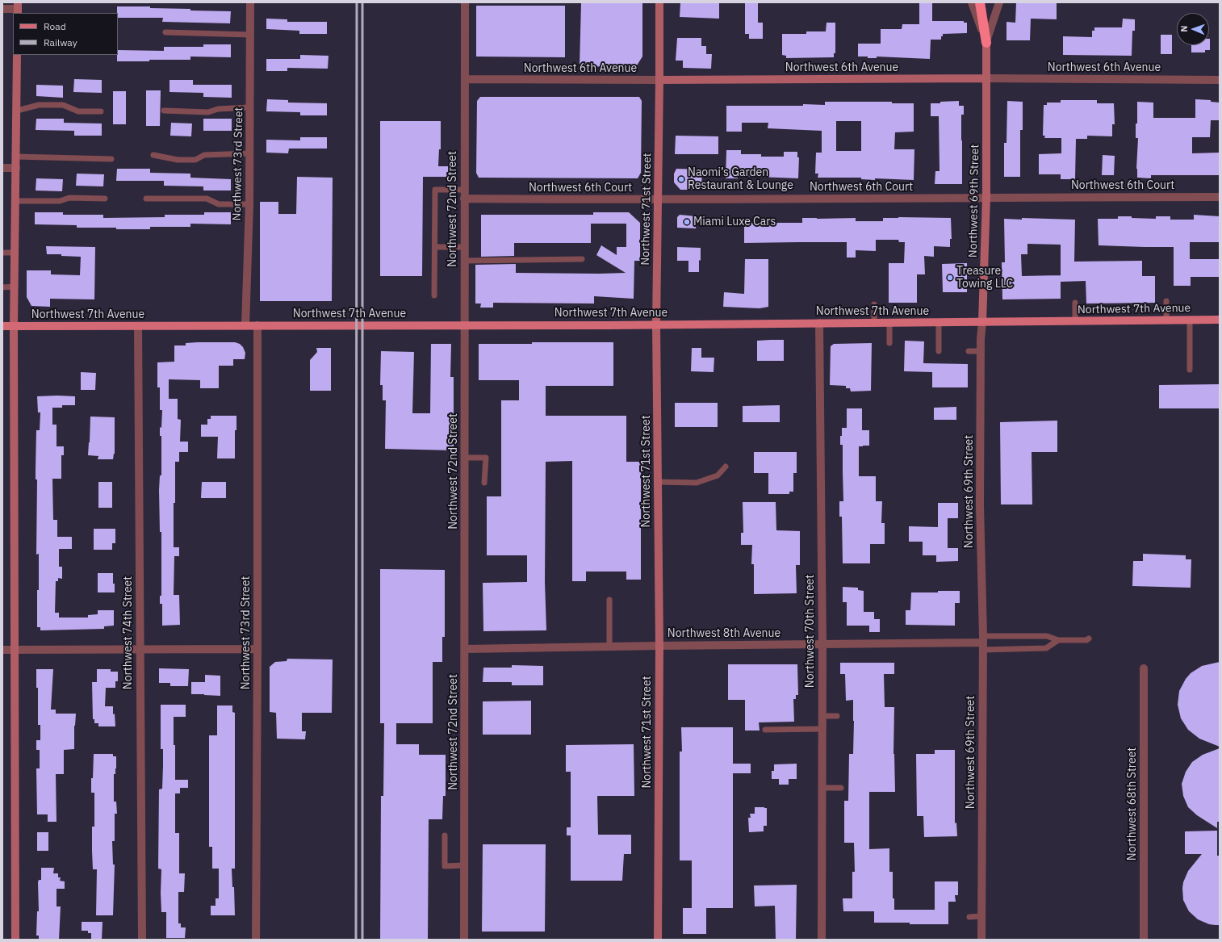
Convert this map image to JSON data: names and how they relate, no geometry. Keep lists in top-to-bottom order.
{
  "streets": {
    "main road": ["Northwest 7th Avenue"],
    "street": [
      "Northwest 6th Avenue",
      "Northwest 73rd Street",
      "Northwest 6th Court",
      "Northwest 69th Street",
      "Northwest 72nd Street",
      "Northwest 71st Street",
      "Northwest 70th Street",
      "Northwest 74th Street",
      "Northwest 8th Avenue",
      "Northwest 68th Street"
    ]
  },
  "crossings": [
    ["Northwest 6th Avenue", "Northwest 69th Street"],
    ["Northwest 6th Avenue", "Northwest 72nd Street"],
    ["Northwest 6th Avenue", "Northwest 71st Street"],
    ["Northwest 73rd Street", "Northwest 7th Avenue"],
    ["Northwest 6th Court", "Northwest 69th Street"],
    ["Northwest 6th Court", "Northwest 72nd Street"],
    ["Northwest 6th Court", "Northwest 71st Street"],
    ["Northwest 69th Street", "Northwest 7th Avenue"],
    ["Northwest 69th Street", "Northwest 8th Avenue"],
    ["Northwest 72nd Street", "Northwest 7th Avenue"],
    ["Northwest 72nd Street", "Northwest 8th Avenue"],
    ["Northwest 71st Street", "Northwest 7th Avenue"],
    ["Northwest 71st Street", "Northwest 8th Avenue"],
    ["Northwest 7th Avenue", "Northwest 70th Street"],
    ["Northwest 7th Avenue", "Northwest 74th Street"],
    ["Northwest 70th Street", "Northwest 8th Avenue"]
  ],
  "places": ["Naomi’s Garden Restaurant & Lounge", "Miami Luxe Cars", "Treasure Towing LLC"],
  "legend": ["Road", "Railway"],
  "north": "left"
}
